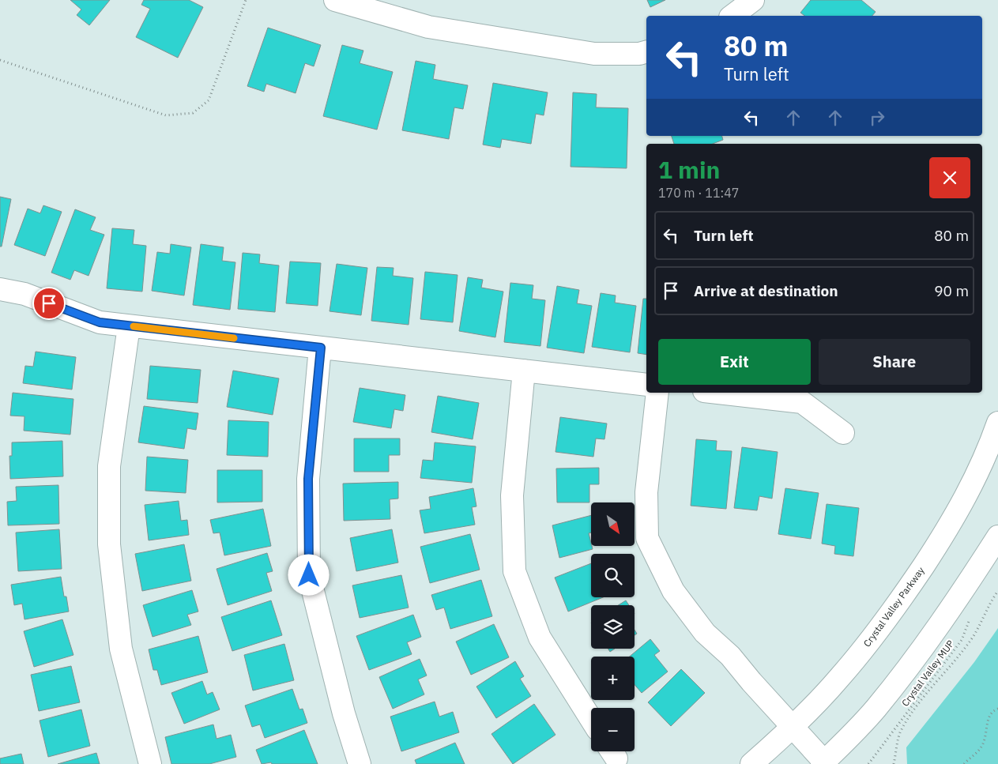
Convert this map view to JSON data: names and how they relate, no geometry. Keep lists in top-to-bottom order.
{
  "streets": {
    "street": ["Crystal Valley Parkway"],
    "path": ["Crystal Valley MUP"]
  },
  "north": "bottom right",
  "page": {
    "turn": ["80 m", "Turn left"],
    "heading": ["1 min", "170 m · 11:47"],
    "list": [
      {
        "name": "Turn left",
        "value": "80 m"
      },
      {
        "name": "Arrive at destination",
        "value": "90 m"
      }
    ],
    "buttons": ["Exit", "Share"],
    "map_buttons": ["+", "−"]
  }
}
